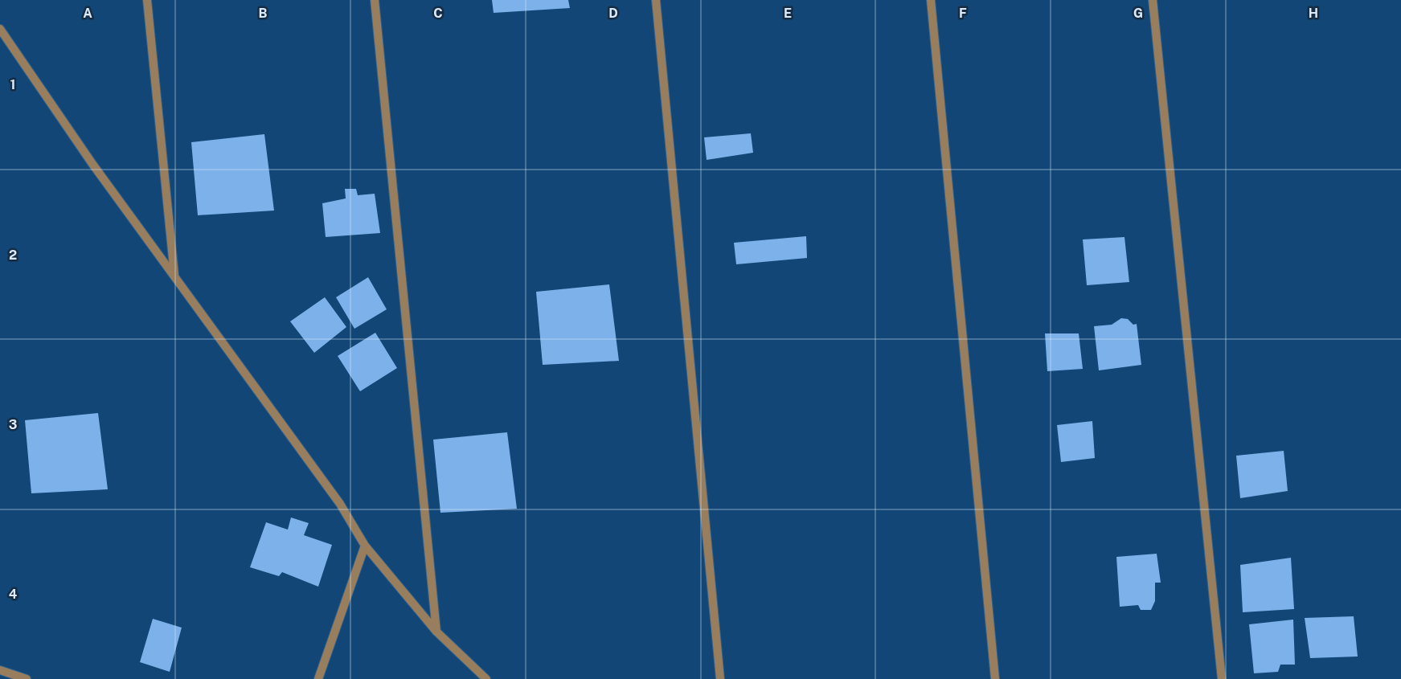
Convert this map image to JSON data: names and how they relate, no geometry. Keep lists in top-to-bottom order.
{
  "grid": {
    "columns": [
      "A",
      "B",
      "C",
      "D",
      "E",
      "F",
      "G",
      "H"
    ],
    "rows": [
      "1",
      "2",
      "3",
      "4"
    ]
  }
}
